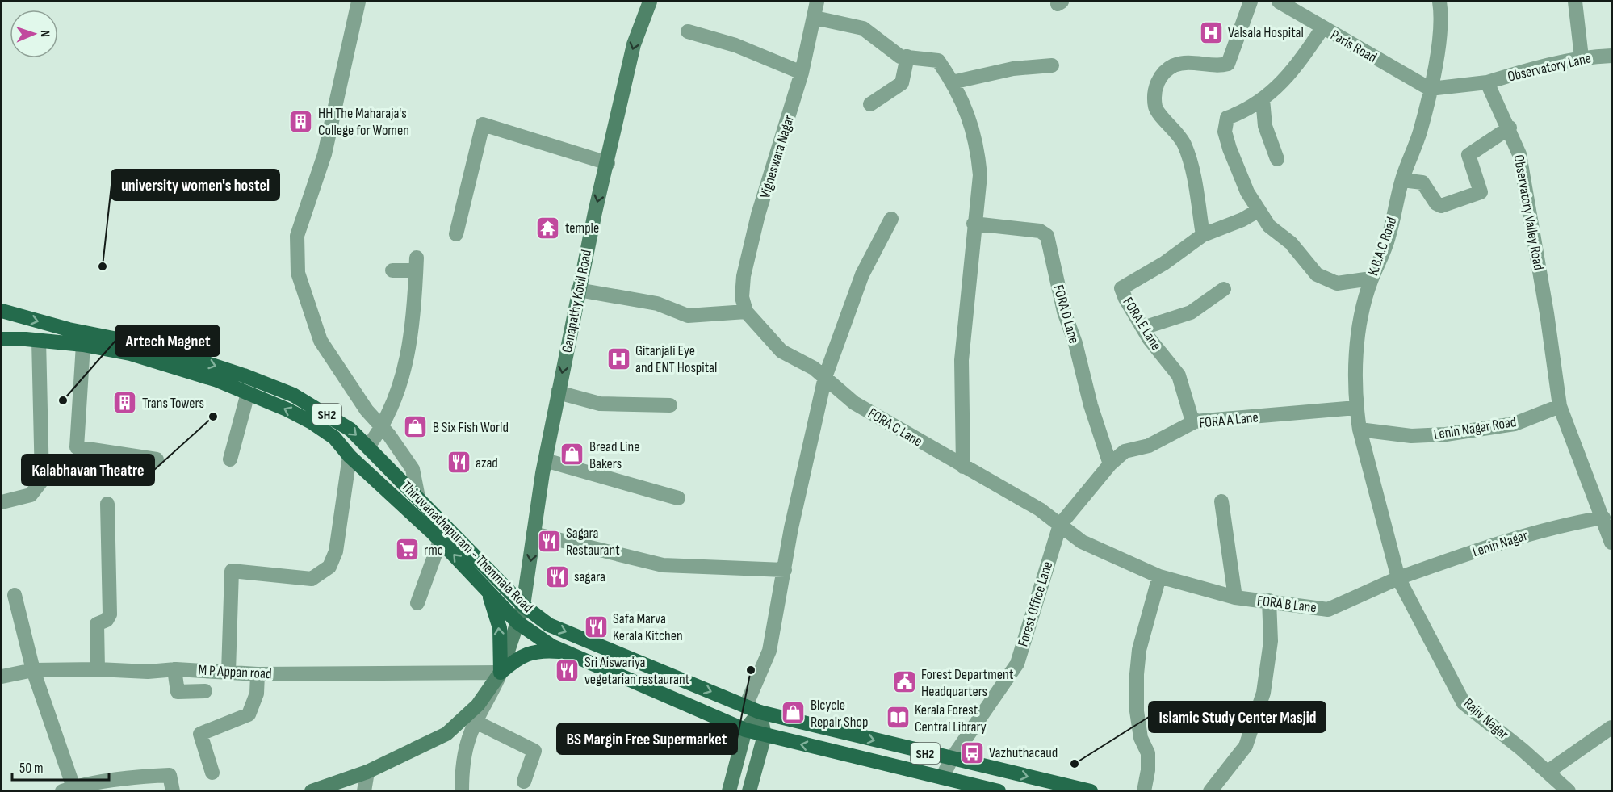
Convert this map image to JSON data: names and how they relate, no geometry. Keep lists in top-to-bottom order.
{
  "streets": {
    "main road": ["Ganapathy Kovil Road", "SH2", "Thiruvanathapuram - Thenmala Road"],
    "street": [
      "Paris Road",
      "Observatory Lane",
      "Vigneswara Nagar",
      "Observatory Valley Road",
      "K.B.A.C Road",
      "FORA D Lane",
      "FORA E Lane",
      "FORA A Lane",
      "FORA C Lane",
      "Lenin Nagar Road",
      "Lenin Nagar",
      "Forest Office Lane",
      "FORA B Lane",
      "M P Appan road",
      "Rajiv Nagar"
    ]
  },
  "crossings": [
    ["Paris Road", "K.B.A.C Road"],
    ["Observatory Lane", "Observatory Valley Road"],
    ["Vigneswara Nagar", "FORA C Lane"],
    ["Observatory Valley Road", "Lenin Nagar Road"],
    ["K.B.A.C Road", "FORA A Lane"],
    ["Ganapathy Kovil Road", "Thiruvanathapuram - Thenmala Road"],
    ["Ganapathy Kovil Road", "M P Appan road"],
    ["FORA D Lane", "FORA A Lane"],
    ["FORA E Lane", "FORA A Lane"],
    ["FORA A Lane", "FORA C Lane"],
    ["FORA A Lane", "Forest Office Lane"],
    ["FORA A Lane", "FORA B Lane"],
    ["FORA C Lane", "Forest Office Lane"],
    ["FORA C Lane", "FORA B Lane"],
    ["Lenin Nagar", "FORA B Lane"],
    ["Lenin Nagar", "Rajiv Nagar"],
    ["Thiruvanathapuram - Thenmala Road", "Forest Office Lane"],
    ["Forest Office Lane", "FORA B Lane"],
    ["FORA B Lane", "Rajiv Nagar"]
  ],
  "one_way": ["Ganapathy Kovil Road"],
  "places": {
    "hospital": ["Valsala Hospital", "Gitanjali Eye and ENT Hospital"],
    "building": ["HH The Maharaja's College for Women", "Trans Towers"],
    "temple": ["temple"],
    "other": [
      "university women's hostel",
      "Artech Magnet",
      "Kalabhavan Theatre",
      "BS Margin Free Supermarket",
      "Islamic Study Center Masjid"
    ],
    "shop": ["B Six Fish World", "Bread Line Bakers", "Bicycle Repair Shop"],
    "restaurant": [
      "azad",
      "Sagara Restaurant",
      "sagara",
      "Safa Marva Kerala Kitchen",
      "Sri Aiswariya vegetarian restaurant"
    ],
    "supermarket": ["rmc"],
    "public building": ["Forest Department Headquarters"],
    "library": ["Kerala Forest Central Library"],
    "bus stop": ["Vazhuthacaud"]
  },
  "scale_bar": "50 m",
  "north": "right"
}
